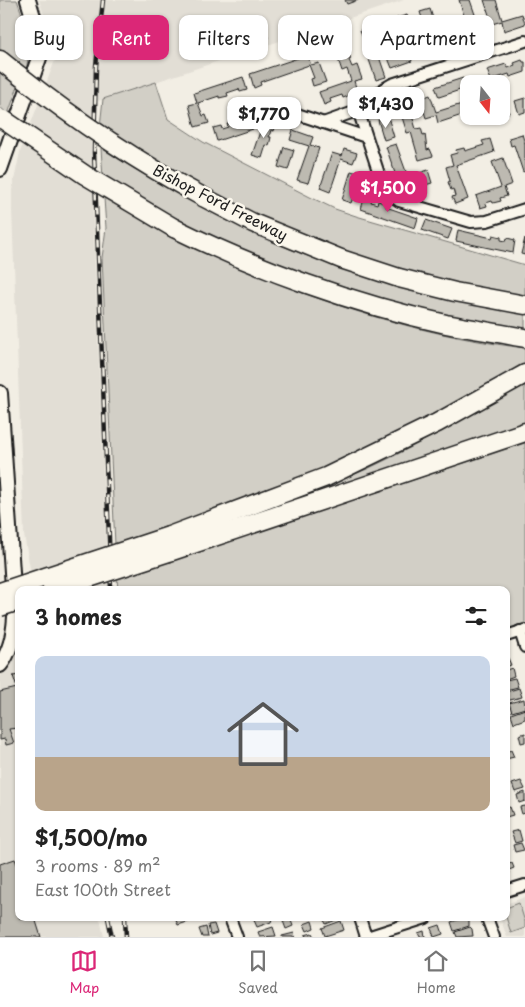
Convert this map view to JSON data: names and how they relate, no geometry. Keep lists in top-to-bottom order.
{
  "streets": {
    "highway": ["Bishop Ford Freeway"]
  },
  "north": "bottom",
  "page": {
    "chip": [
      "Buy",
      "Rent",
      "Filters",
      "New",
      "Apartment"
    ],
    "price": ["$1,430", "$1,770", "$1,500"],
    "heading": "3 homes",
    "list": [
      {
        "name": "$1,500/mo",
        "note": "3 rooms · 89 m² · East 100th Street"
      }
    ],
    "tabs": ["Map", "Saved", "Home"]
  }
}
